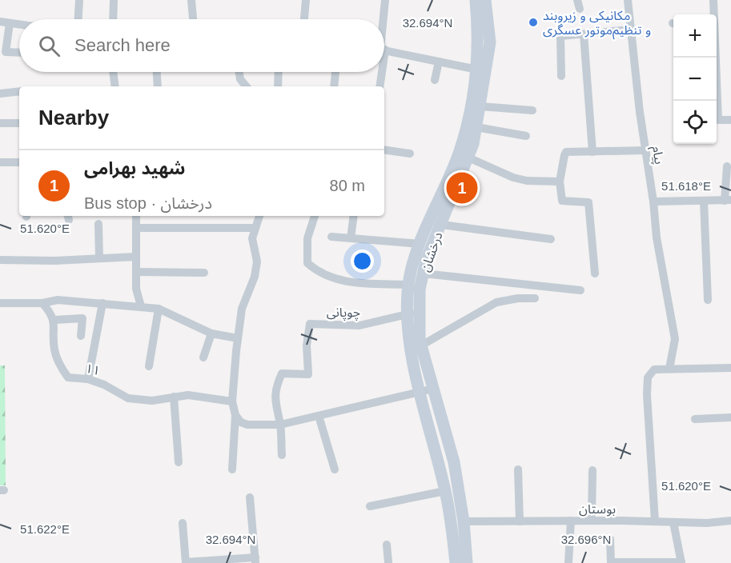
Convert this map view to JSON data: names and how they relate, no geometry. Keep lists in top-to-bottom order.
{
  "streets": {
    "main road": ["درخشان"],
    "street": [
      "پیام",
      "چوپانی",
      "۱۱",
      "بوستان"
    ]
  },
  "crossings": [
    ["درخشان", "چوپانی"],
    ["درخشان", "بوستان"]
  ],
  "places": ["مکانیکی و زیروبند و تنظیم‌موتور عسگری"],
  "page": {
    "map_buttons": ["+", "−"],
    "search": "Search here",
    "heading": "Nearby",
    "list": [
      {
        "mark": "1",
        "name": "شهید بهرامی",
        "note": "Bus stop · درخشان",
        "value": "80 m"
      }
    ],
    "pins": "1"
  },
  "coordinates": [
    "32.694°N",
    "51.618°E",
    "51.620°E",
    "51.622°E",
    "32.696°N"
  ]
}
